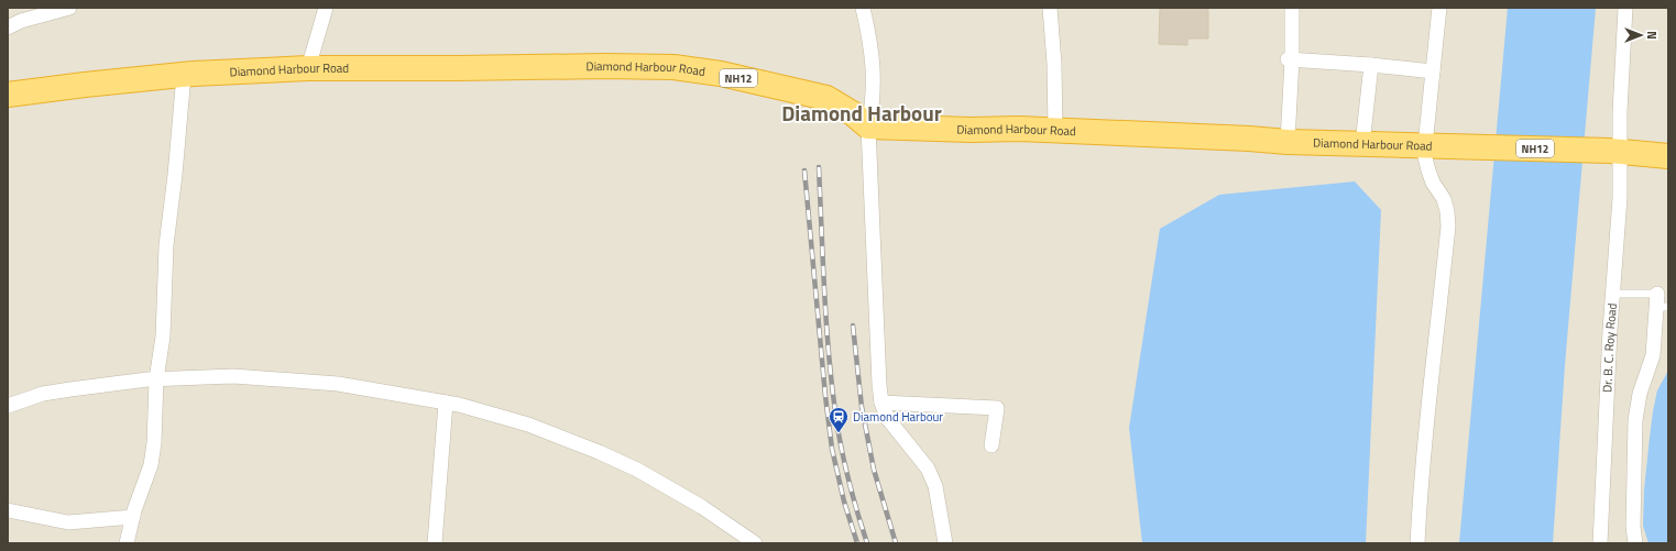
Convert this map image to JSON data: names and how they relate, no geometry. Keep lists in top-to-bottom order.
{
  "streets": {
    "highway": ["Diamond Harbour Road", "NH12"],
    "street": ["Dr. B. C. Roy Road"]
  },
  "crossings": [
    ["Diamond Harbour Road", "Dr. B. C. Roy Road"]
  ],
  "districts": ["Diamond Harbour"],
  "places": {
    "station": ["Diamond Harbour"]
  },
  "north": "right"
}
